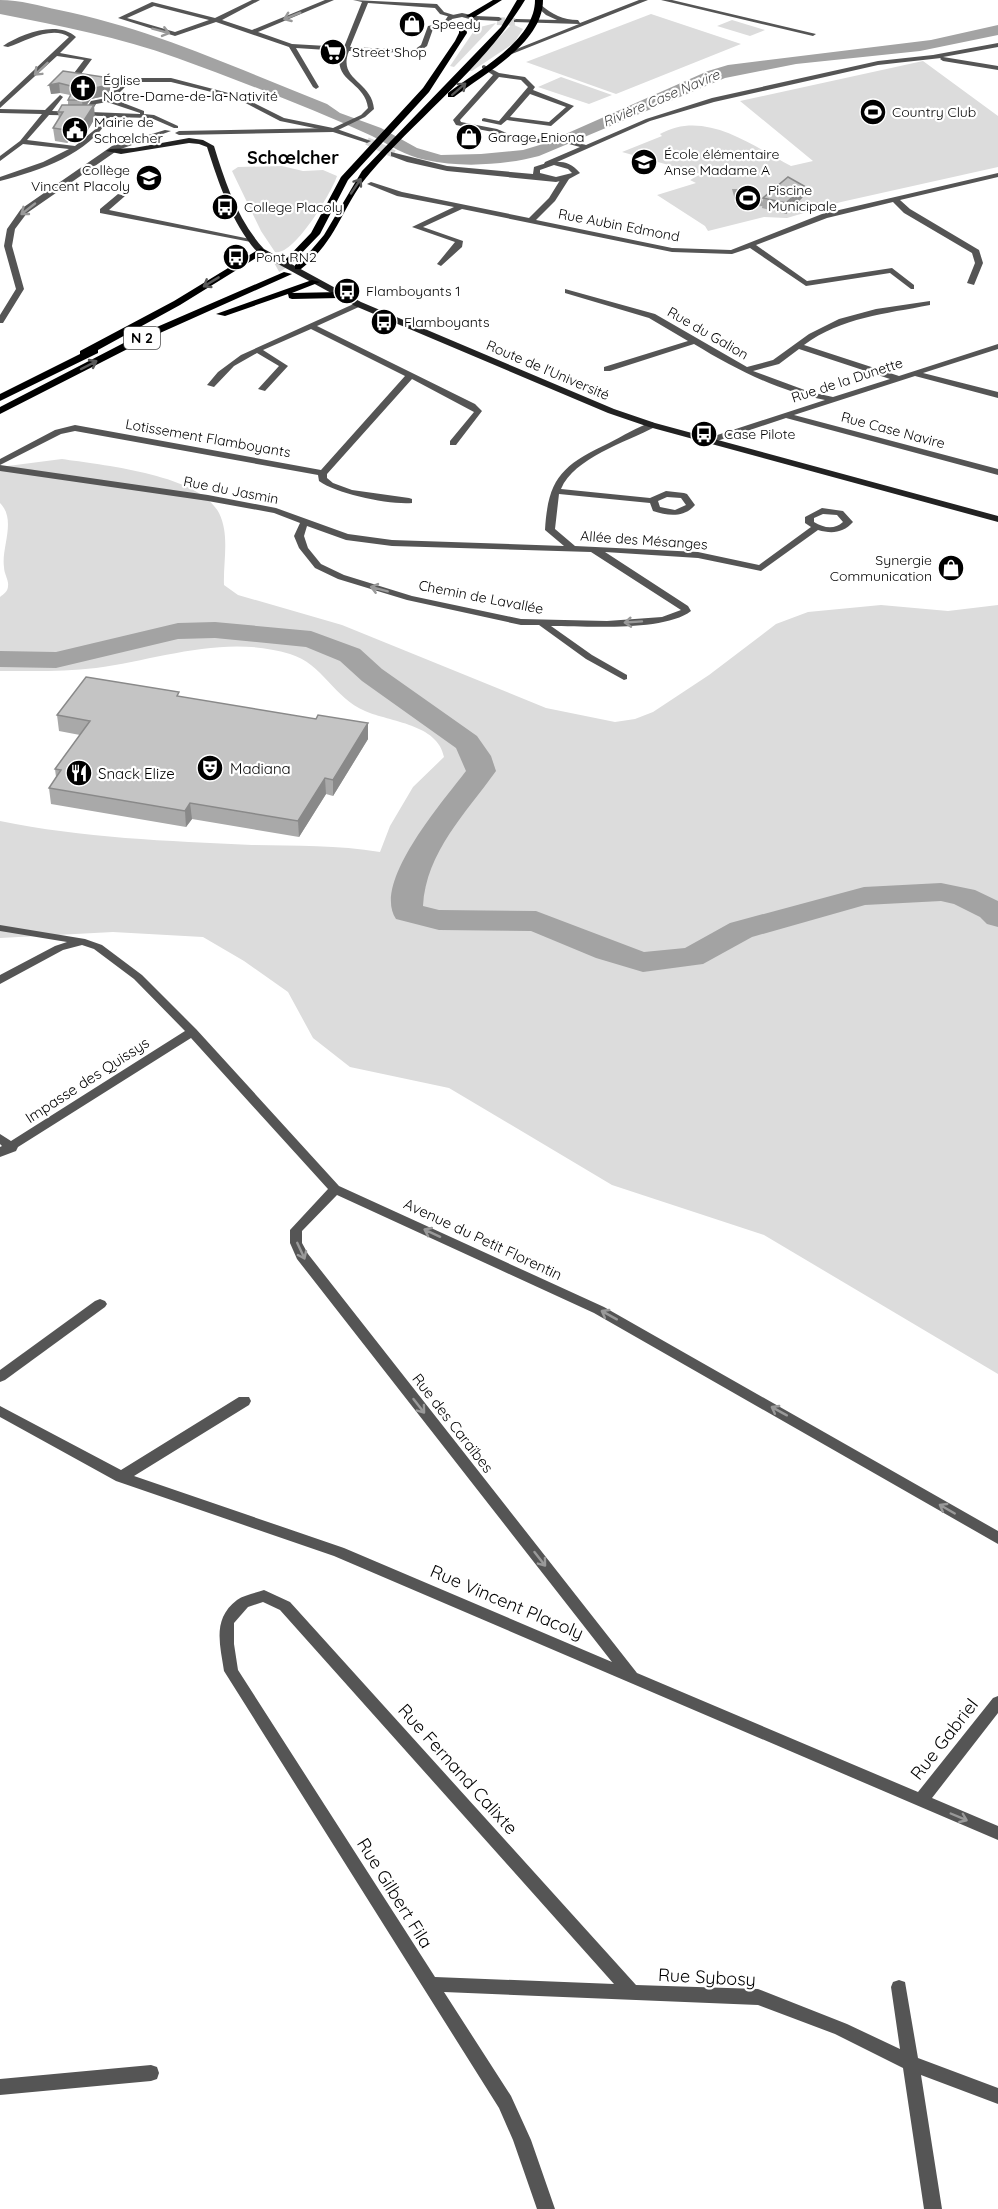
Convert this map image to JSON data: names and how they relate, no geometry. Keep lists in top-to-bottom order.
{
  "streets": {
    "main road": ["N 2", "Route de l'Université"],
    "street": [
      "Rue Aubin Edmond",
      "Rue du Galion",
      "Rue de la Dunette",
      "Rue Case Navire",
      "Lotissement Flamboyants",
      "Rue du Jasmin",
      "Allée des Mésanges",
      "Chemin de Lavallée",
      "Impasse des Quissys",
      "Avenue du Petit Florentin",
      "Rue des Caraïbes",
      "Rue Vincent Placoly",
      "Rue Gabriel",
      "Rue Fernand Calixte",
      "Rue Gilbert Fila",
      "Rue Sybosy"
    ]
  },
  "crossings": [
    ["Rue du Galion", "Rue de la Dunette"],
    ["Route de l'Université", "Rue de la Dunette"],
    ["Rue de la Dunette", "Rue Case Navire"],
    ["Rue du Jasmin", "Allée des Mésanges"],
    ["Rue du Jasmin", "Chemin de Lavallée"],
    ["Allée des Mésanges", "Chemin de Lavallée"],
    ["Impasse des Quissys", "Avenue du Petit Florentin"],
    ["Avenue du Petit Florentin", "Rue des Caraïbes"],
    ["Rue des Caraïbes", "Rue Vincent Placoly"],
    ["Rue Vincent Placoly", "Rue Gabriel"],
    ["Rue Fernand Calixte", "Rue Gilbert Fila"],
    ["Rue Fernand Calixte", "Rue Sybosy"],
    ["Rue Gilbert Fila", "Rue Sybosy"]
  ],
  "one_way": ["Avenue du Petit Florentin", "Rue des Caraïbes"],
  "districts": ["Schœlcher"],
  "water": ["Rivière Case Navire"],
  "places": {
    "shop": ["Speedy", "Garage Eniona", "Synergie Communication"],
    "supermarket": ["Street Shop"],
    "church": ["Église Notre-Dame-de-la-Nativité"],
    "sports": ["Country Club", "Piscine Municipale"],
    "public building": ["Mairie de Schœlcher"],
    "school or university": ["École élémentaire Anse Madame A", "Collège Vincent Placoly"],
    "bus stop": [
      "College Placoly",
      "Pont RN2",
      "Flamboyants 1",
      "Flamboyants",
      "Case Pilote"
    ],
    "theatre": ["Madiana"],
    "restaurant": ["Snack Elize"]
  }
}
